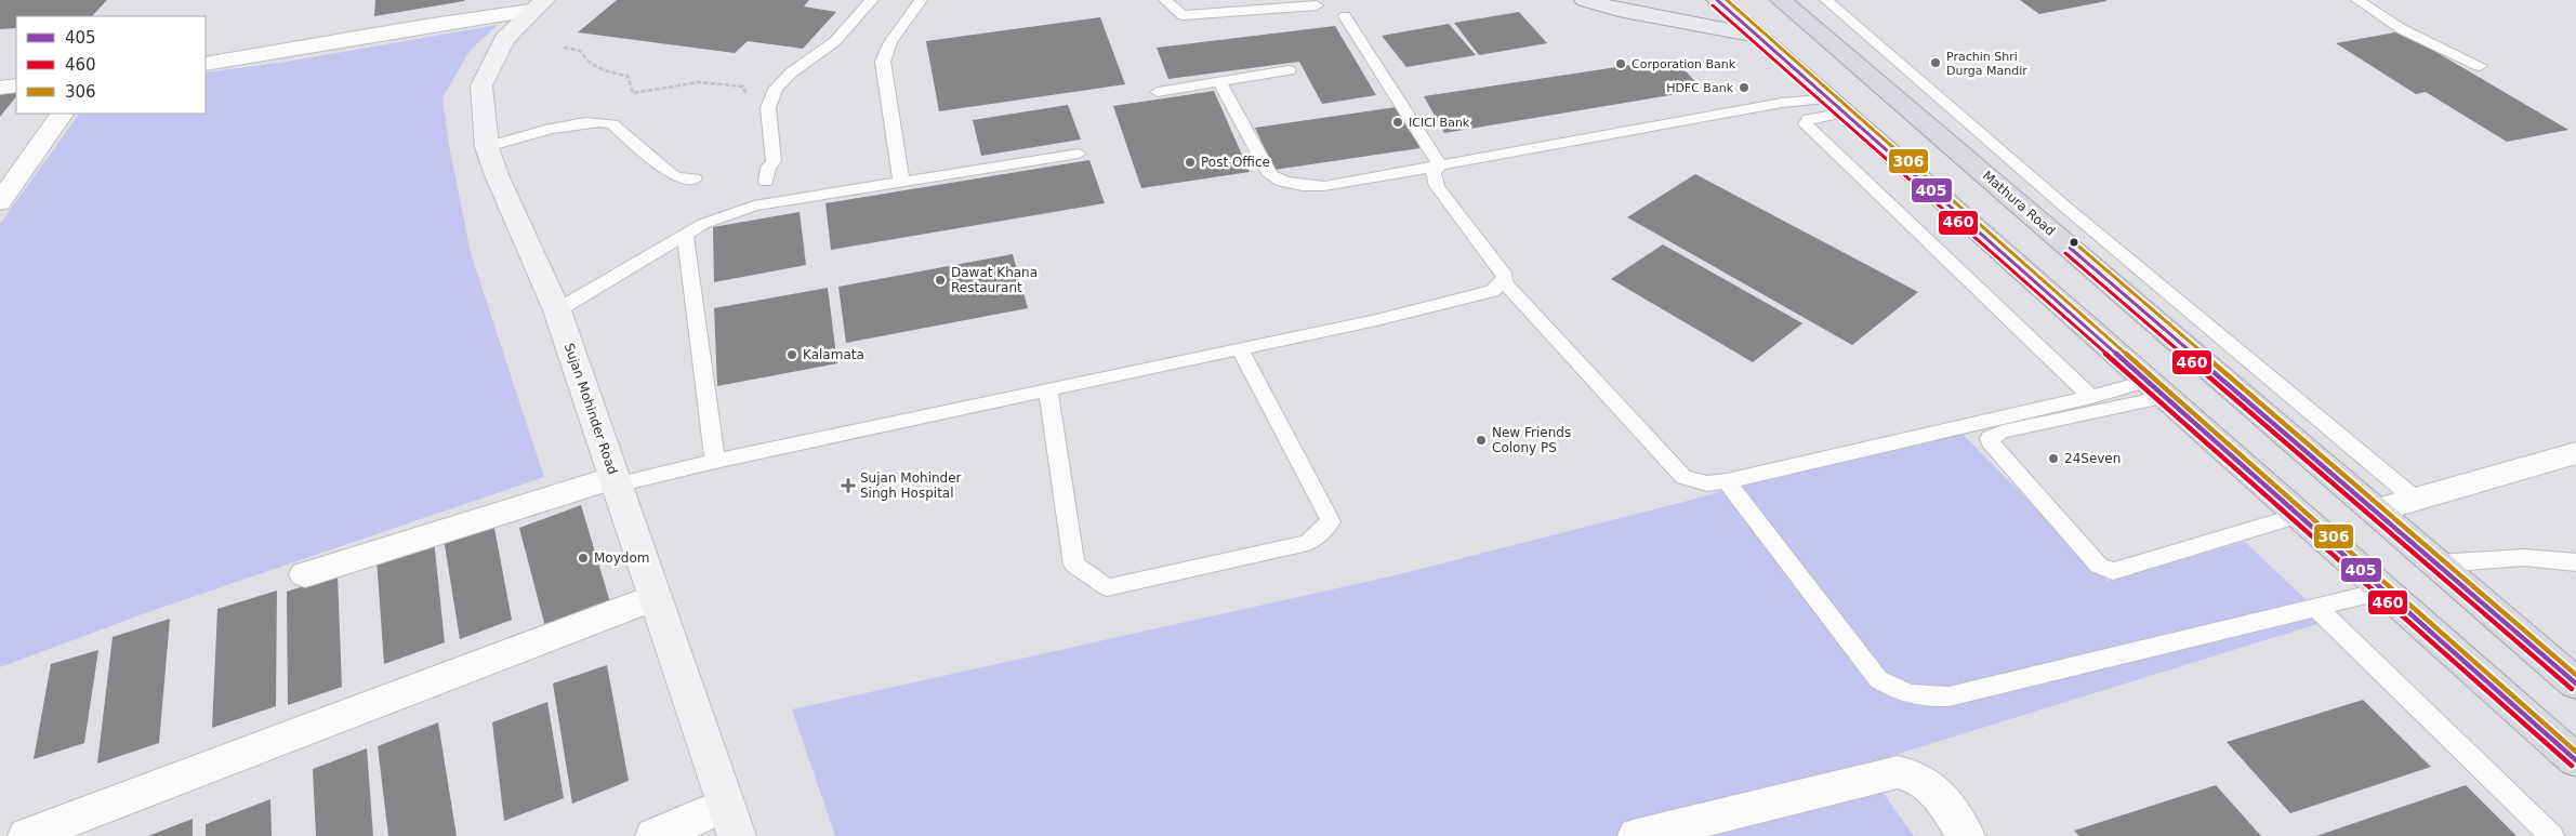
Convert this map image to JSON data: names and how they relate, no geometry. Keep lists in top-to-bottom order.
{
  "streets": {
    "highway": ["Mathura Road"],
    "street": ["Sujan Mohinder Road"]
  },
  "places": {
    "other": [
      "Prachin Shri Durga Mandir",
      "Corporation Bank",
      "HDFC Bank",
      "ICICI Bank",
      "Post Office",
      "Dawat Khana Restaurant",
      "Kalamata",
      "New Friends Colony PS",
      "24Seven",
      "Moydom"
    ],
    "health": ["Sujan Mohinder Singh Hospital"]
  },
  "lines": ["transit line 405", "transit line 306", "transit line 460"],
  "legend": ["405", "460", "306"]
}
